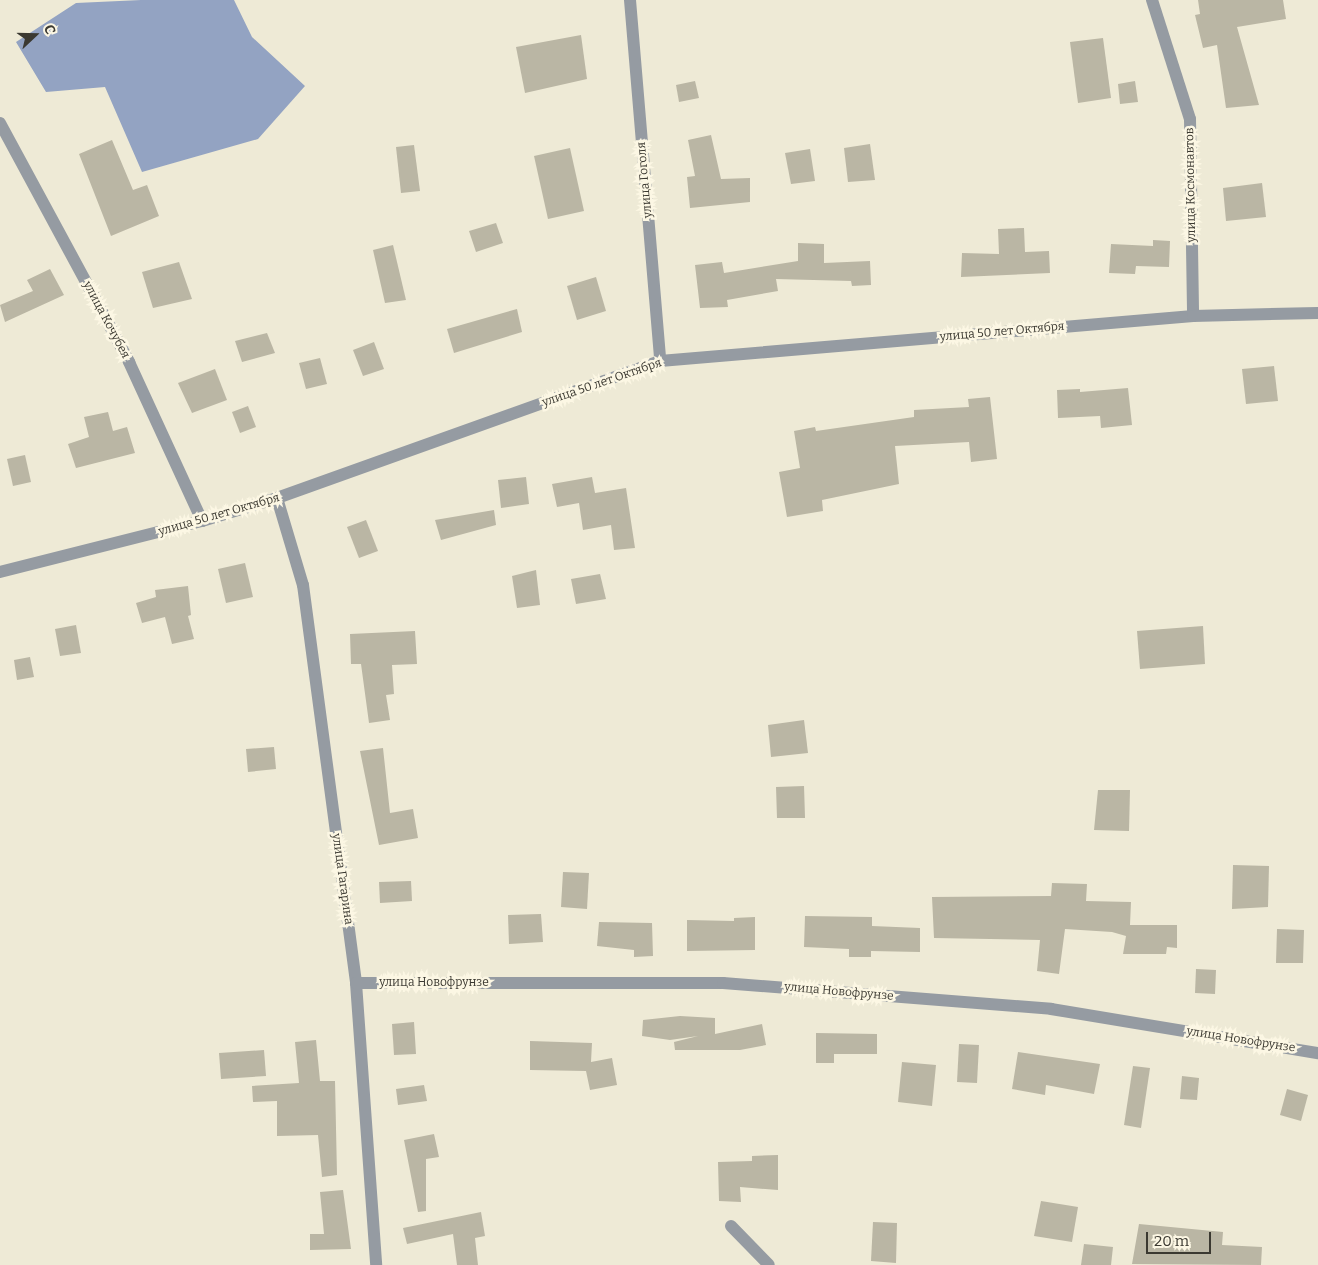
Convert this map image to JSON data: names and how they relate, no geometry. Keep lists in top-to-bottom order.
{
  "streets": {
    "street": [
      "улица Гоголя",
      "улица Космонавтов",
      "улица Кочубея",
      "улица 50 лет Октября",
      "улица Гагарина",
      "улица Новофрунзе"
    ]
  },
  "crossings": [
    ["улица Гоголя", "улица 50 лет Октября"],
    ["улица Космонавтов", "улица 50 лет Октября"],
    ["улица Кочубея", "улица 50 лет Октября"],
    ["улица 50 лет Октября", "улица Гагарина"],
    ["улица Гагарина", "улица Новофрунзе"]
  ],
  "scale_bar": "20 m",
  "north": "right"
}
